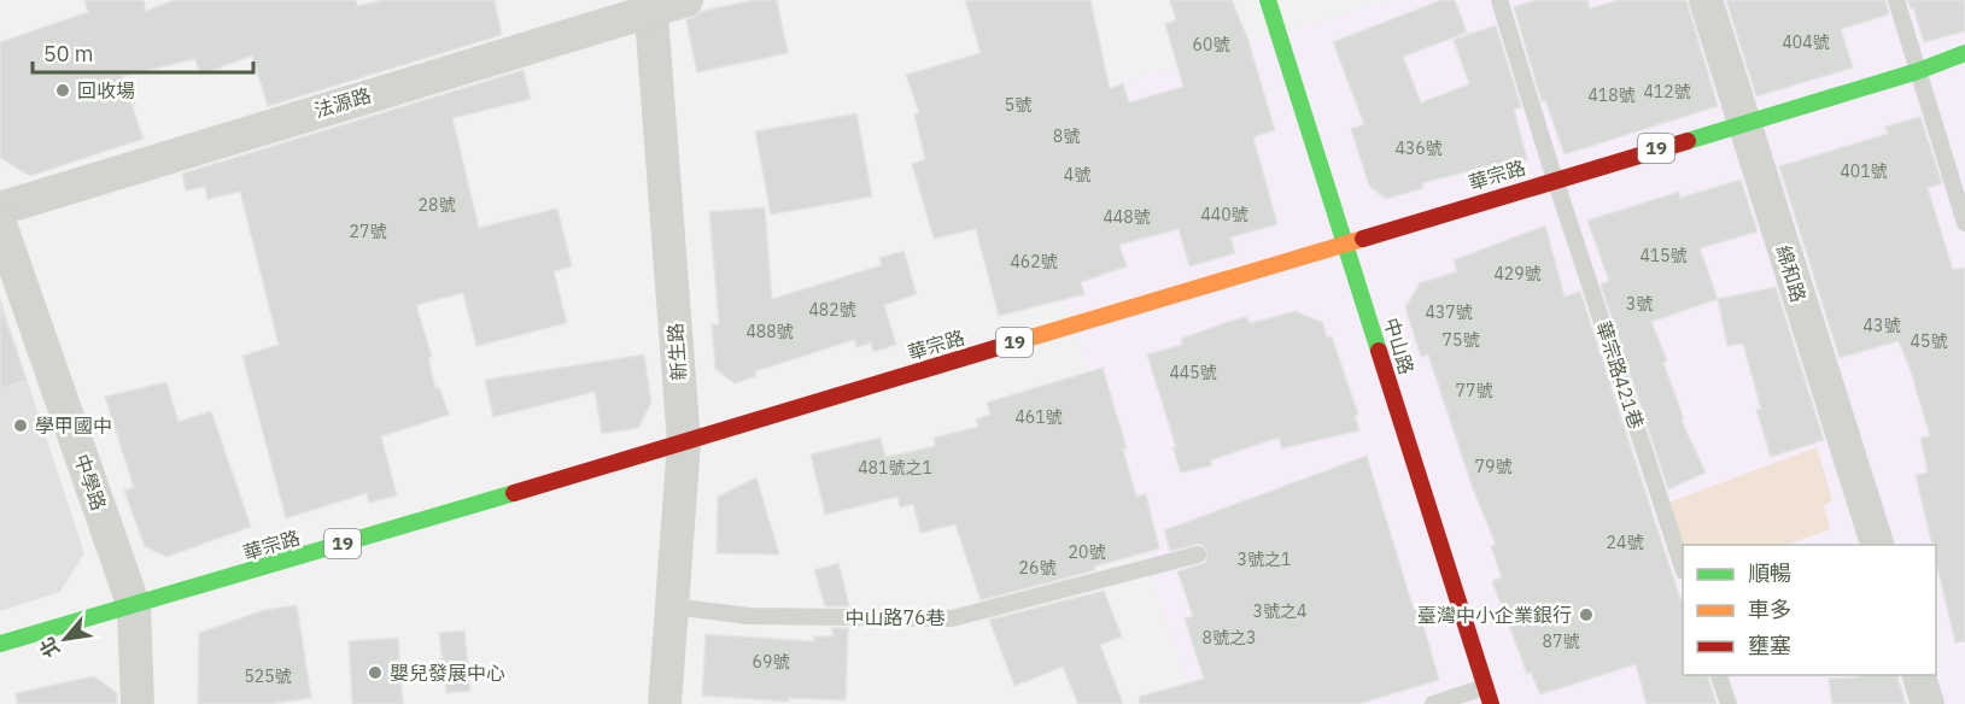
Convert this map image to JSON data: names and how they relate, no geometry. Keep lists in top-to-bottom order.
{
  "streets": {
    "main road": ["19", "華宗路", "中山路"],
    "street": [
      "法源路",
      "綿和路",
      "新生路",
      "中學路"
    ],
    "lane": ["華宗路421巷", "中山路76巷"]
  },
  "crossings": [
    ["法源路", "新生路"],
    ["華宗路", "綿和路"],
    ["華宗路", "中山路"],
    ["華宗路", "新生路"],
    ["華宗路", "華宗路421巷"],
    ["華宗路", "中學路"],
    ["新生路", "中山路76巷"]
  ],
  "places": [
    "回收場",
    "學甲國中",
    "臺灣中小企業銀行",
    "嬰兒發展中心"
  ],
  "house_numbers": [
    "404號",
    "60號",
    "412號",
    "418號",
    "5號",
    "8號",
    "436號",
    "401號",
    "4號",
    "28號",
    "440號",
    "448號",
    "27號",
    "415號",
    "462號",
    "429號",
    "3號",
    "482號",
    "437號",
    "43號",
    "488號",
    "75號",
    "45號",
    "445號",
    "77號",
    "461號",
    "79號",
    "481號之1",
    "24號",
    "20號",
    "3號之1",
    "26號",
    "3號之4",
    "8號之3",
    "87號",
    "69號",
    "525號"
  ],
  "legend": ["順暢", "車多", "壅塞"],
  "scale_bar": "50 m",
  "north": "bottom left"
}
